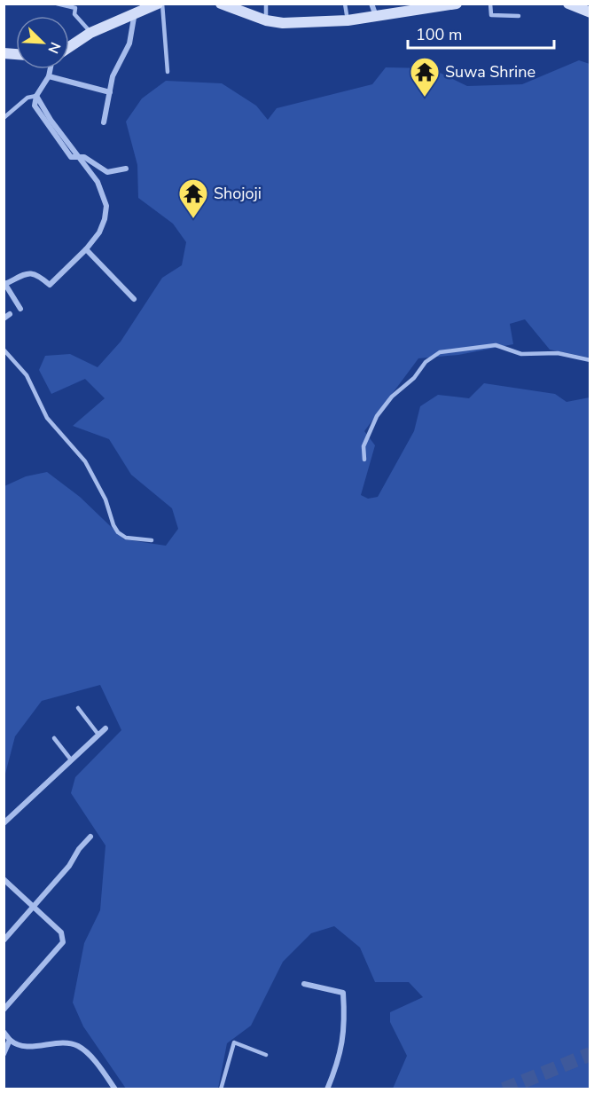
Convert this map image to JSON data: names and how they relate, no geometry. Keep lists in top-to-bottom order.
{
  "places": {
    "temple": ["Suwa Shrine", "Shojoji"]
  },
  "scale_bar": "100 m",
  "north": "bottom right"
}
